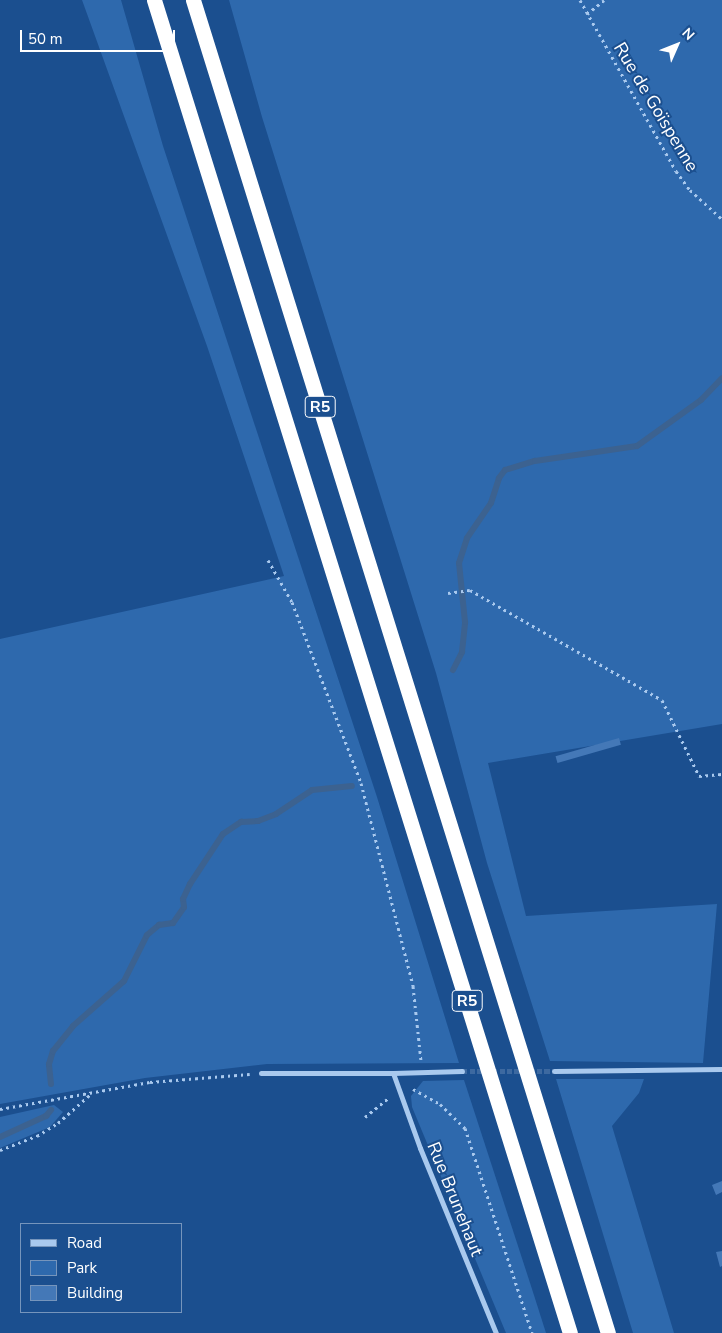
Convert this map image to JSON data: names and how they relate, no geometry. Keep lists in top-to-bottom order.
{
  "streets": {
    "highway": ["R5"],
    "street": ["Rue Brunehaut"],
    "path": ["Rue de Goïspenne"]
  },
  "legend": ["Road", "Park", "Building"],
  "scale_bar": "50 m",
  "north": "top right"
}
